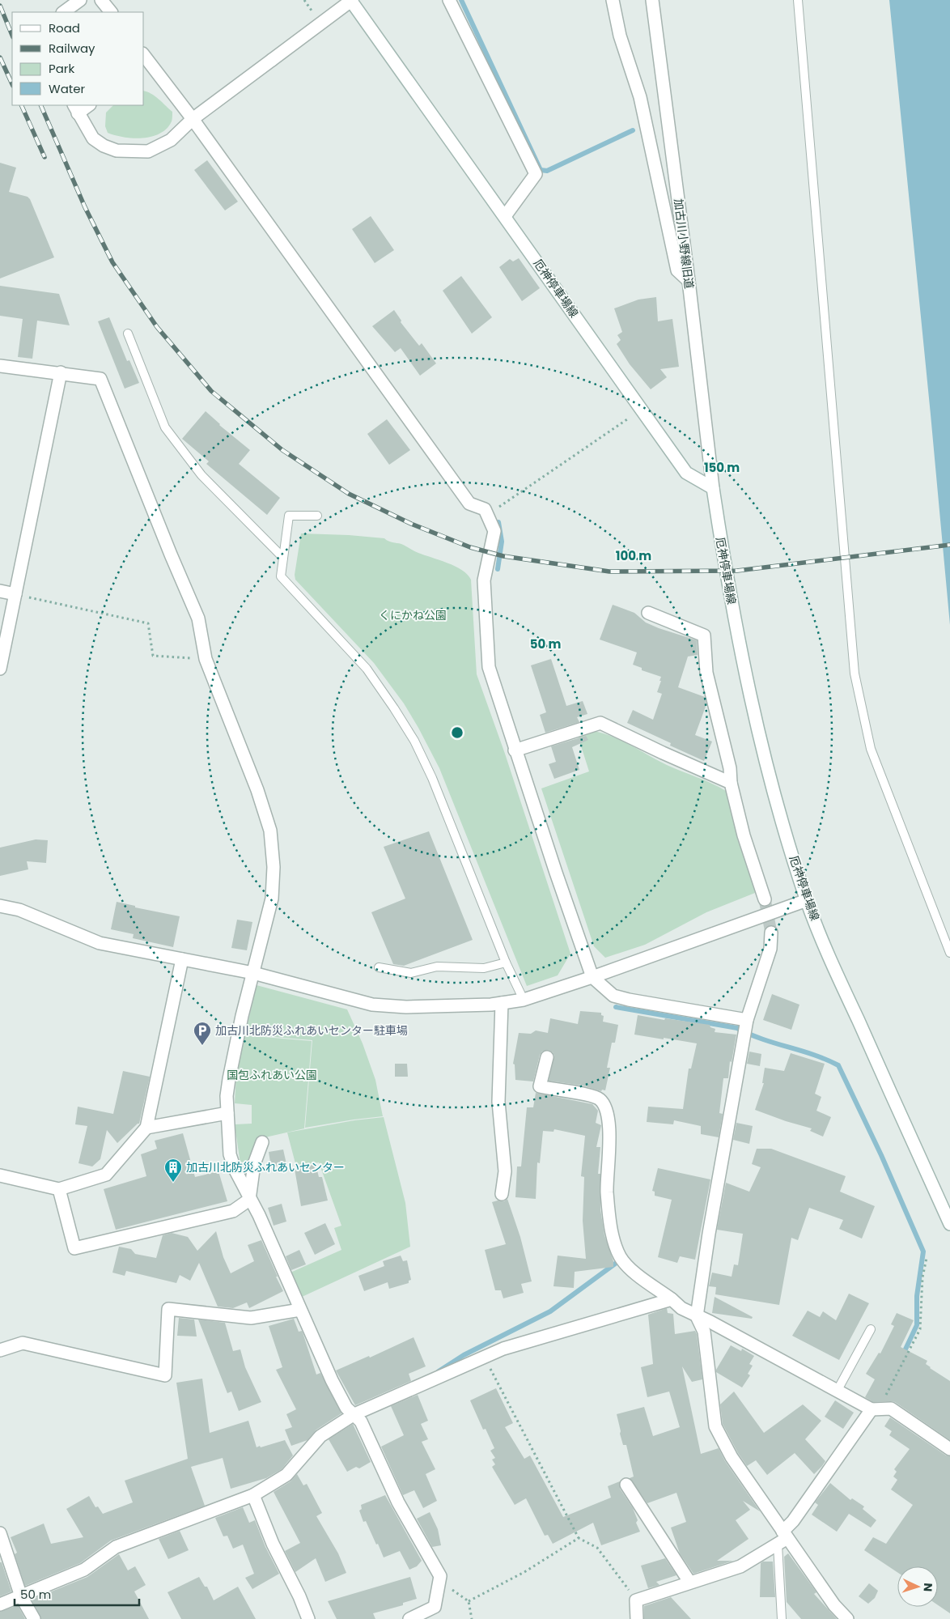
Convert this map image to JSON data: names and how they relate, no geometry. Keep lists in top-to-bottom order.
{
  "streets": {
    "street": ["加古川小野線旧道", "厄神停車場線"]
  },
  "crossings": [
    ["加古川小野線旧道", "厄神停車場線"]
  ],
  "parks": ["くにかね公園", "国包ふれあい公園"],
  "places": {
    "parking": ["加古川北防災ふれあいセンター駐車場"],
    "building": ["加古川北防災ふれあいセンター"]
  },
  "legend": [
    "Road",
    "Railway",
    "Park",
    "Water"
  ],
  "scale_bar": "50 m",
  "north": "right",
  "rings": ["150 m", "100 m", "50 m"]
}
